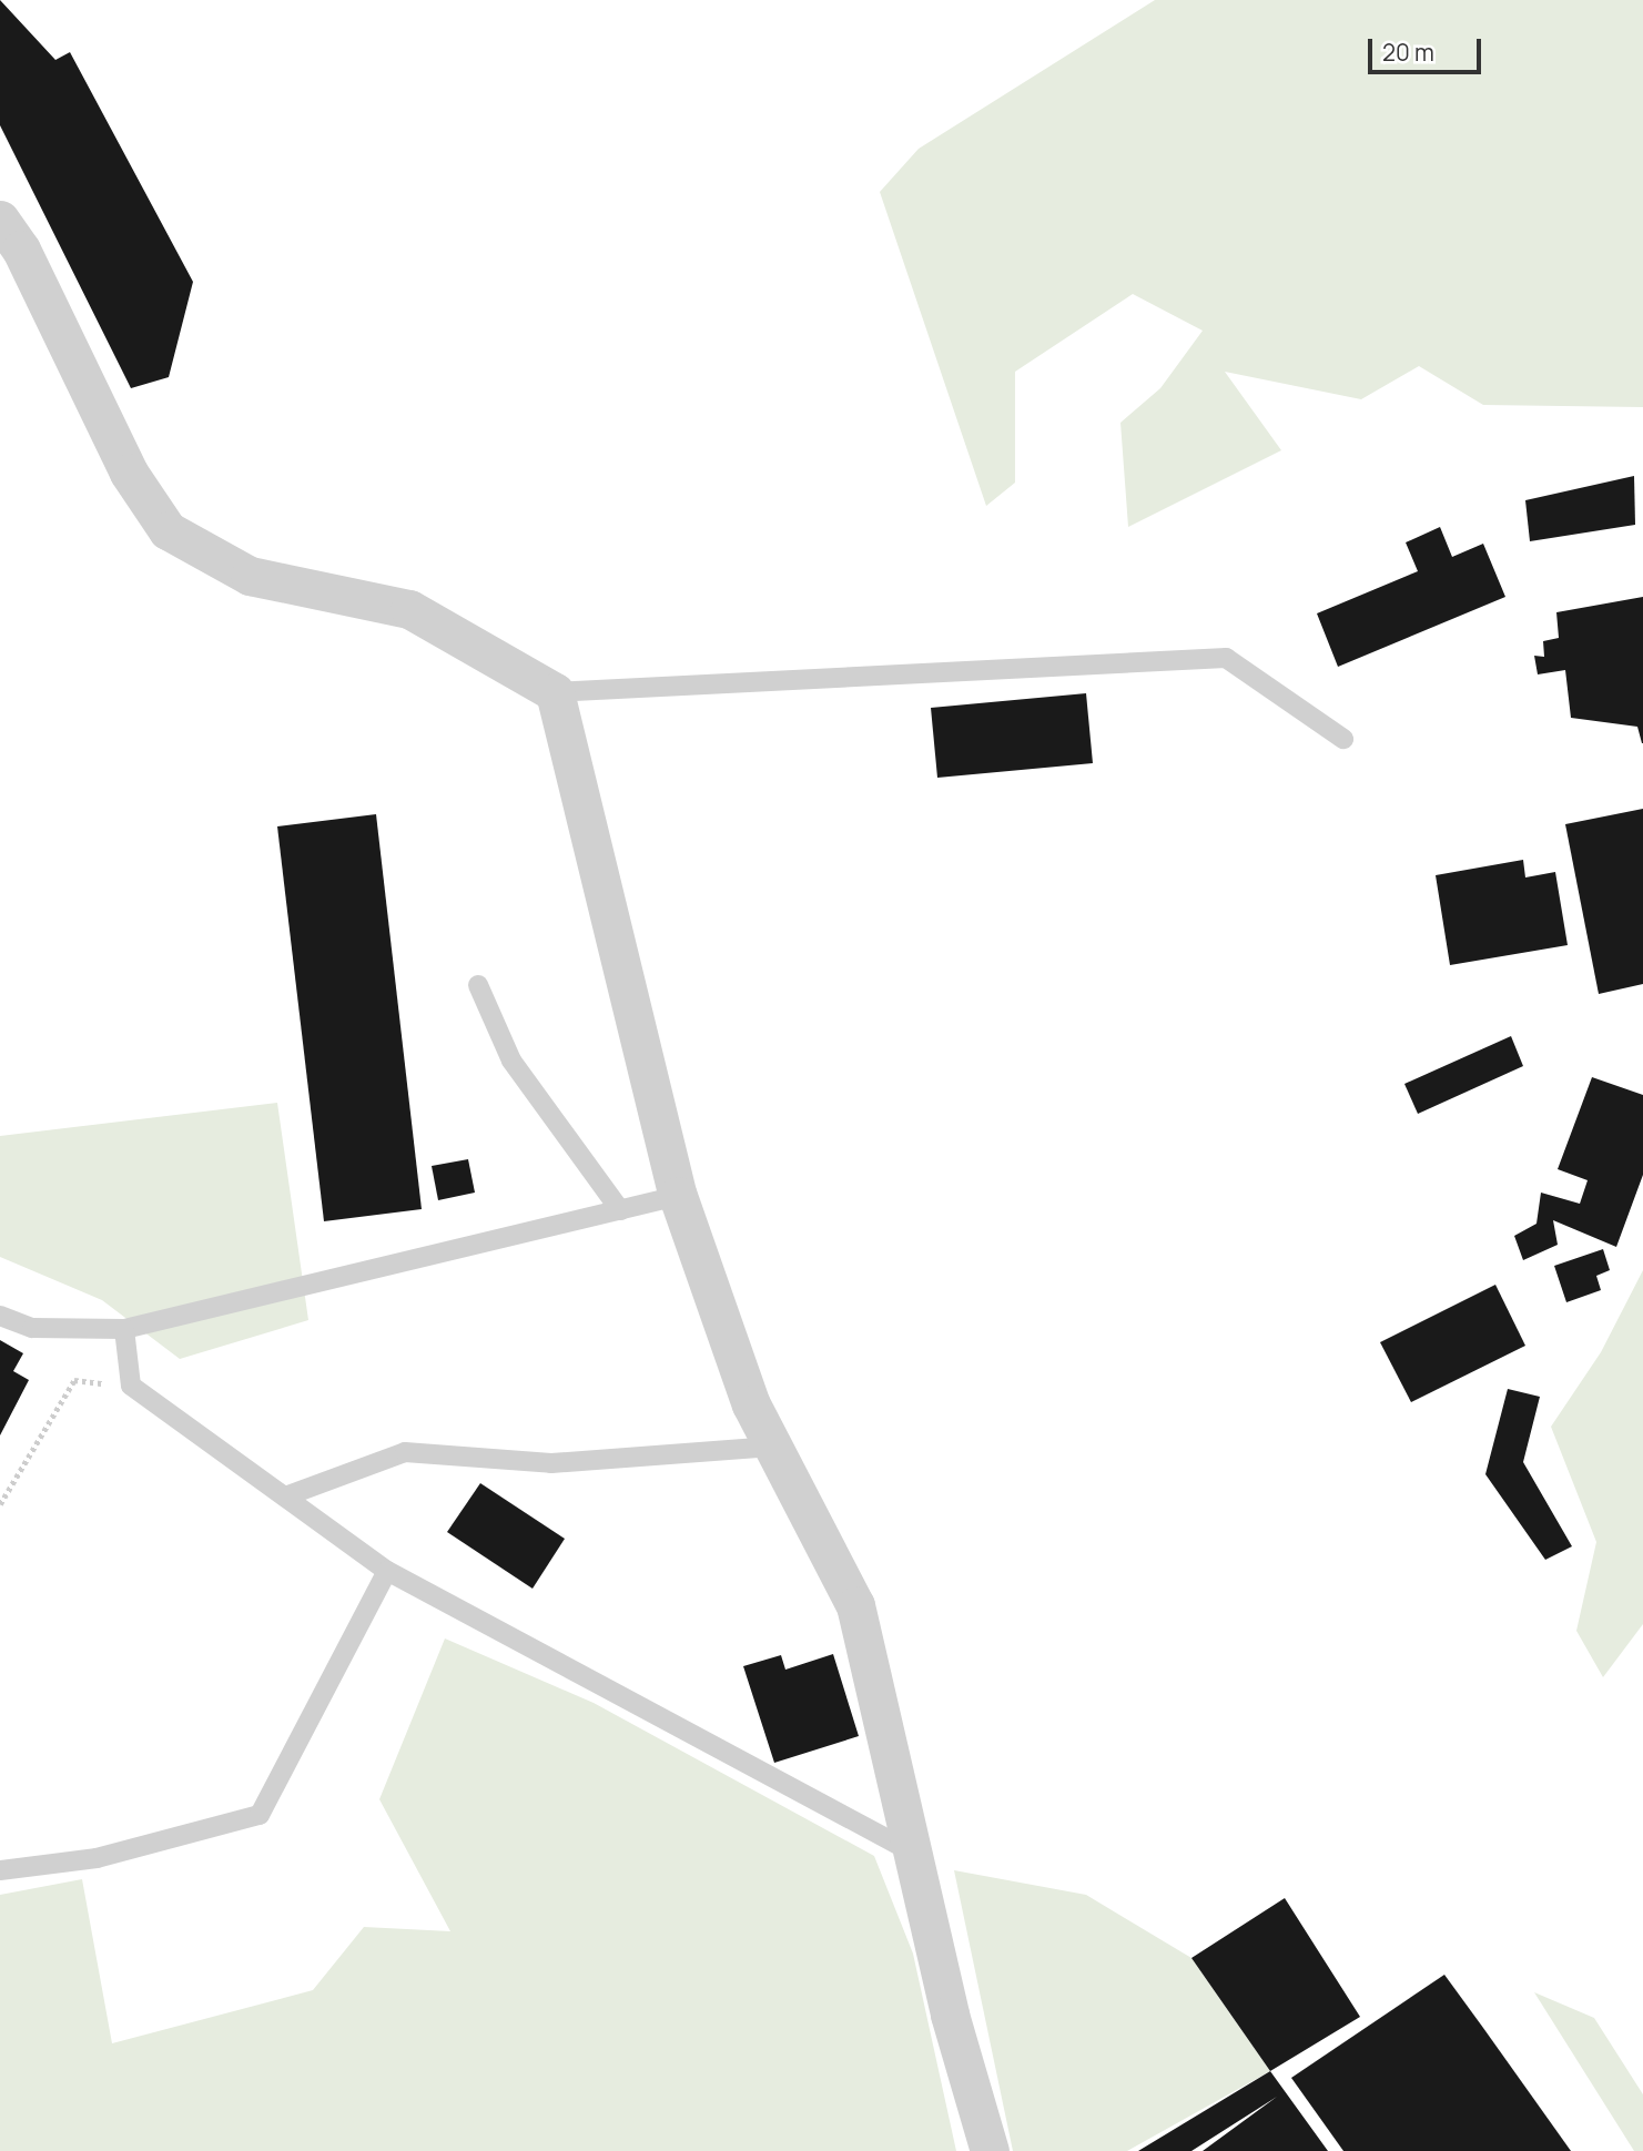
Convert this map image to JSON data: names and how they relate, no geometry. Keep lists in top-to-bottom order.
{
  "scale_bar": "20 m"
}
